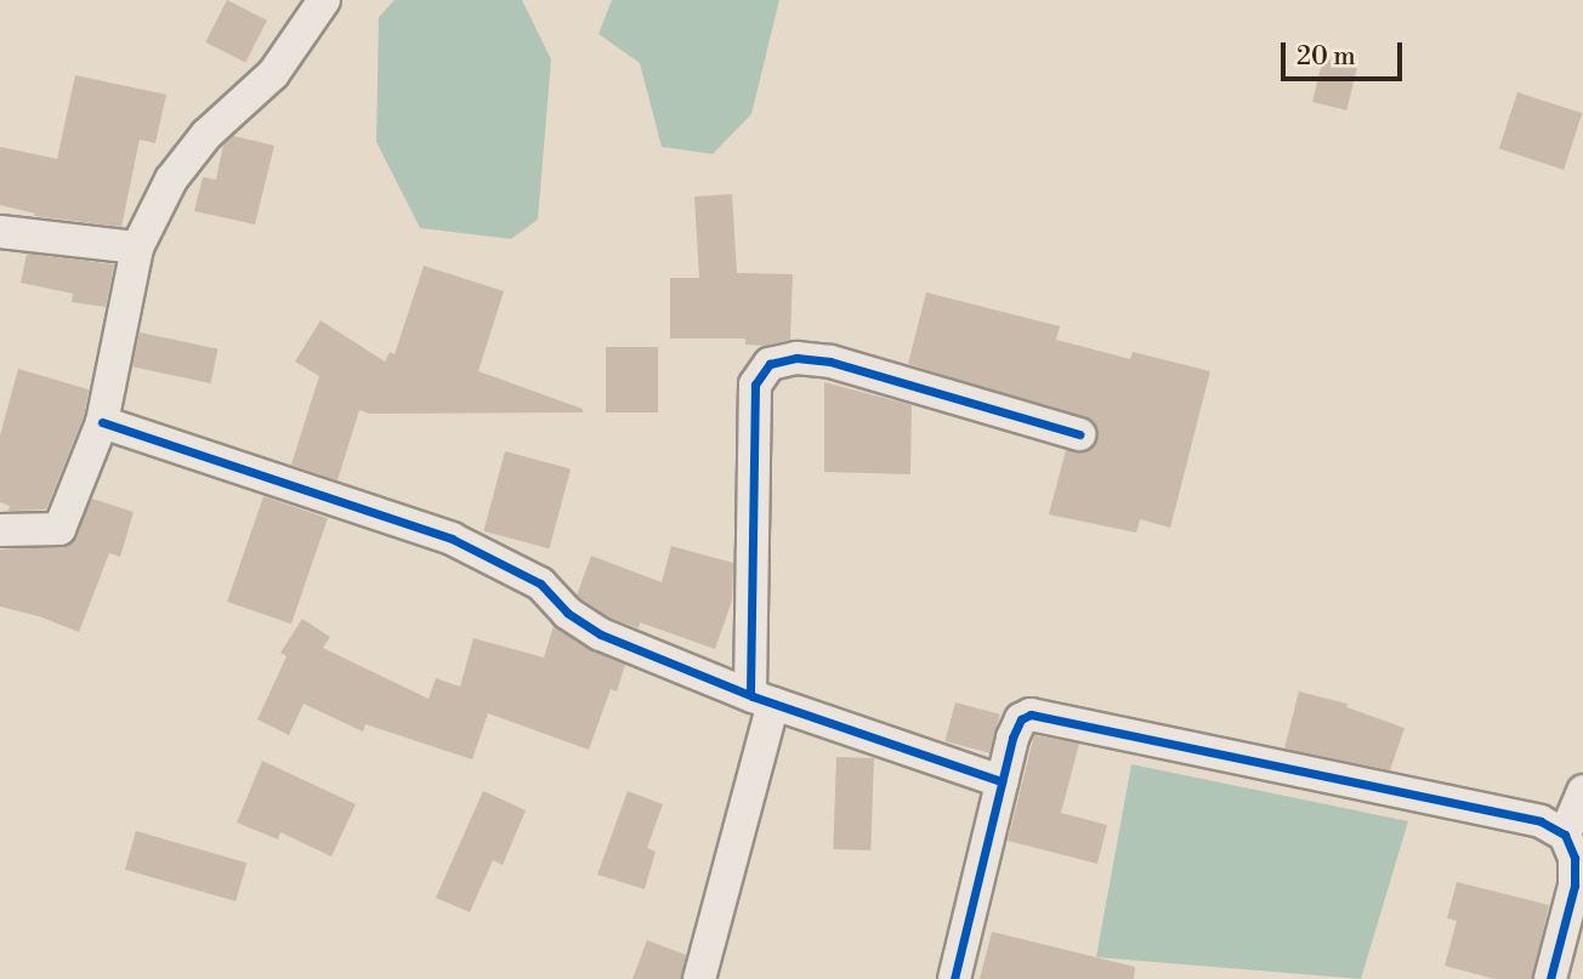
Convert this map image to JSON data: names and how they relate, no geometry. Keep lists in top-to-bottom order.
{
  "scale_bar": "20 m"
}
